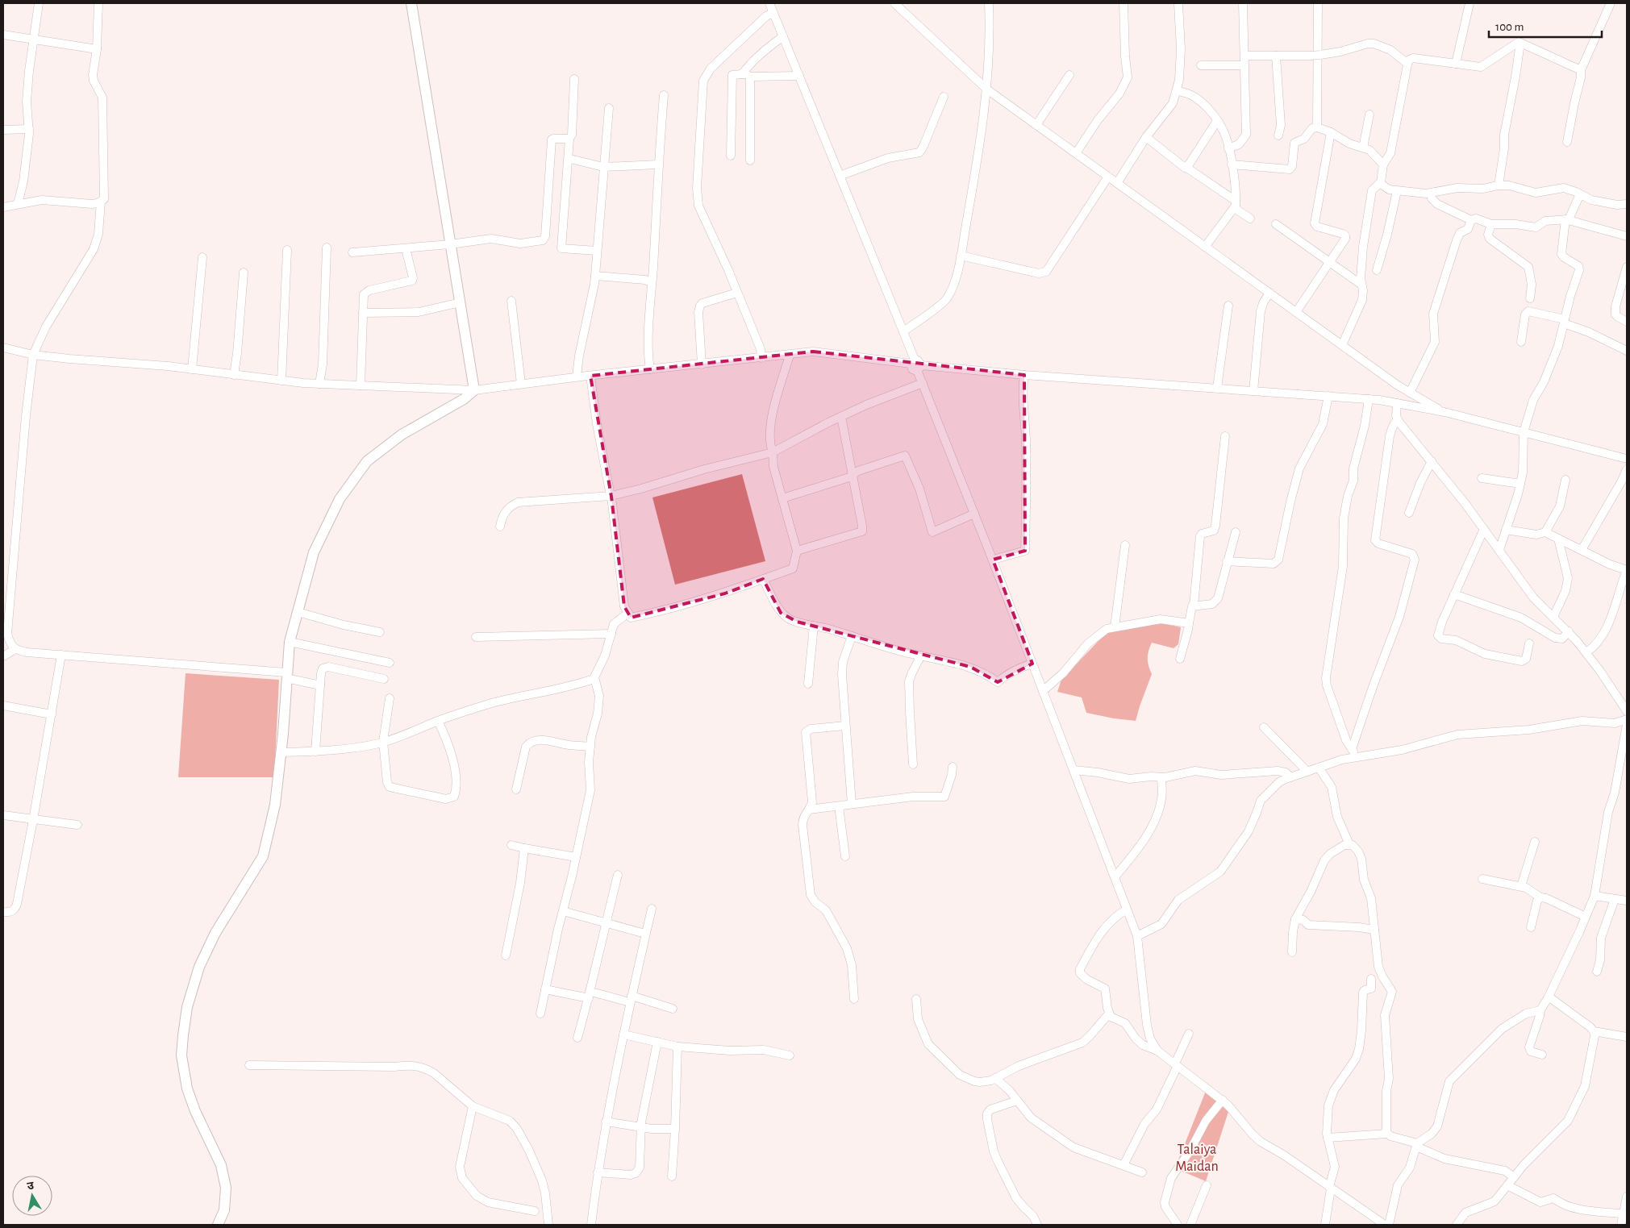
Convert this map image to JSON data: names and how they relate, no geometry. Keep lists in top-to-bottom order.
{
  "parks": ["Talaiya Maidan"],
  "scale_bar": "100 m",
  "north": "top"
}
